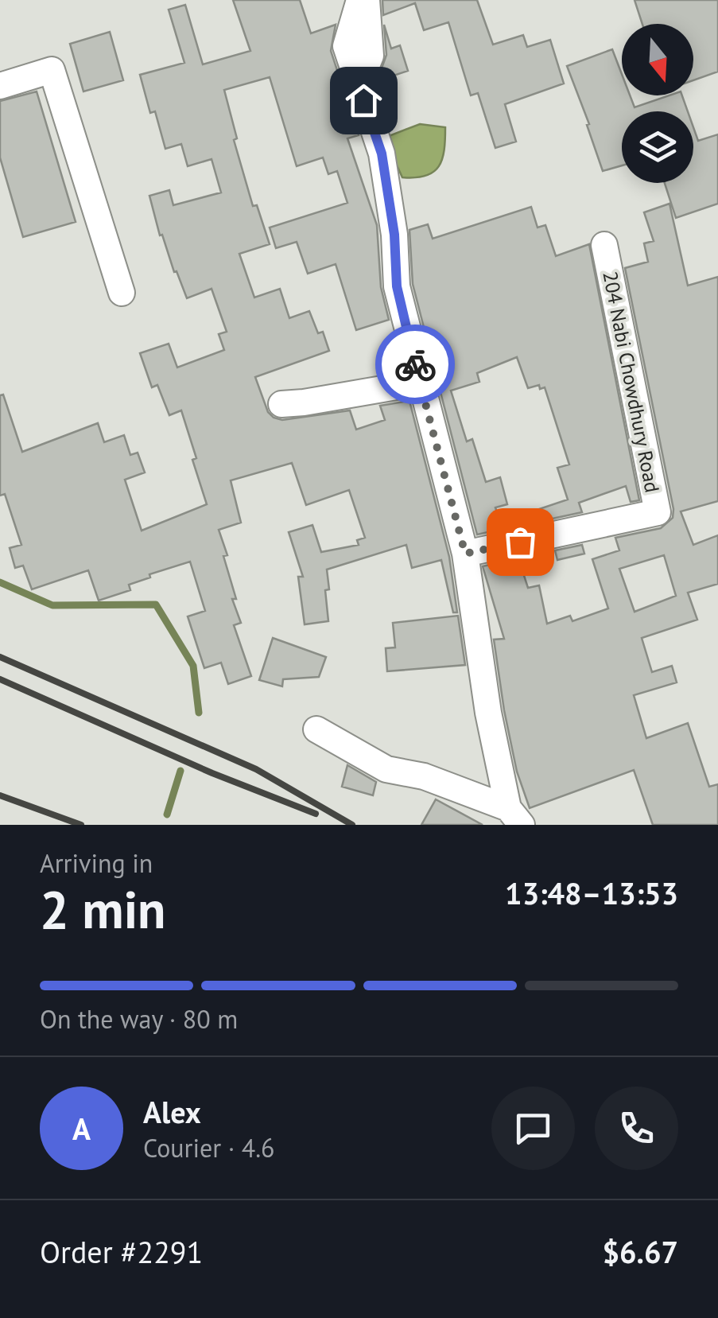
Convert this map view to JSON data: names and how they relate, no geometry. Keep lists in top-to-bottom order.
{
  "streets": {
    "street": ["204 Nabi Chowdhury Road"]
  },
  "north": "bottom",
  "page": {
    "heading": ["2 min", "Arriving in", "13:48–13:53"],
    "panel": [
      "Alex",
      "Courier · 4.6",
      "Order #2291",
      "$6.67"
    ],
    "bar": "On the way · 80 m",
    "round": "A"
  }
}
